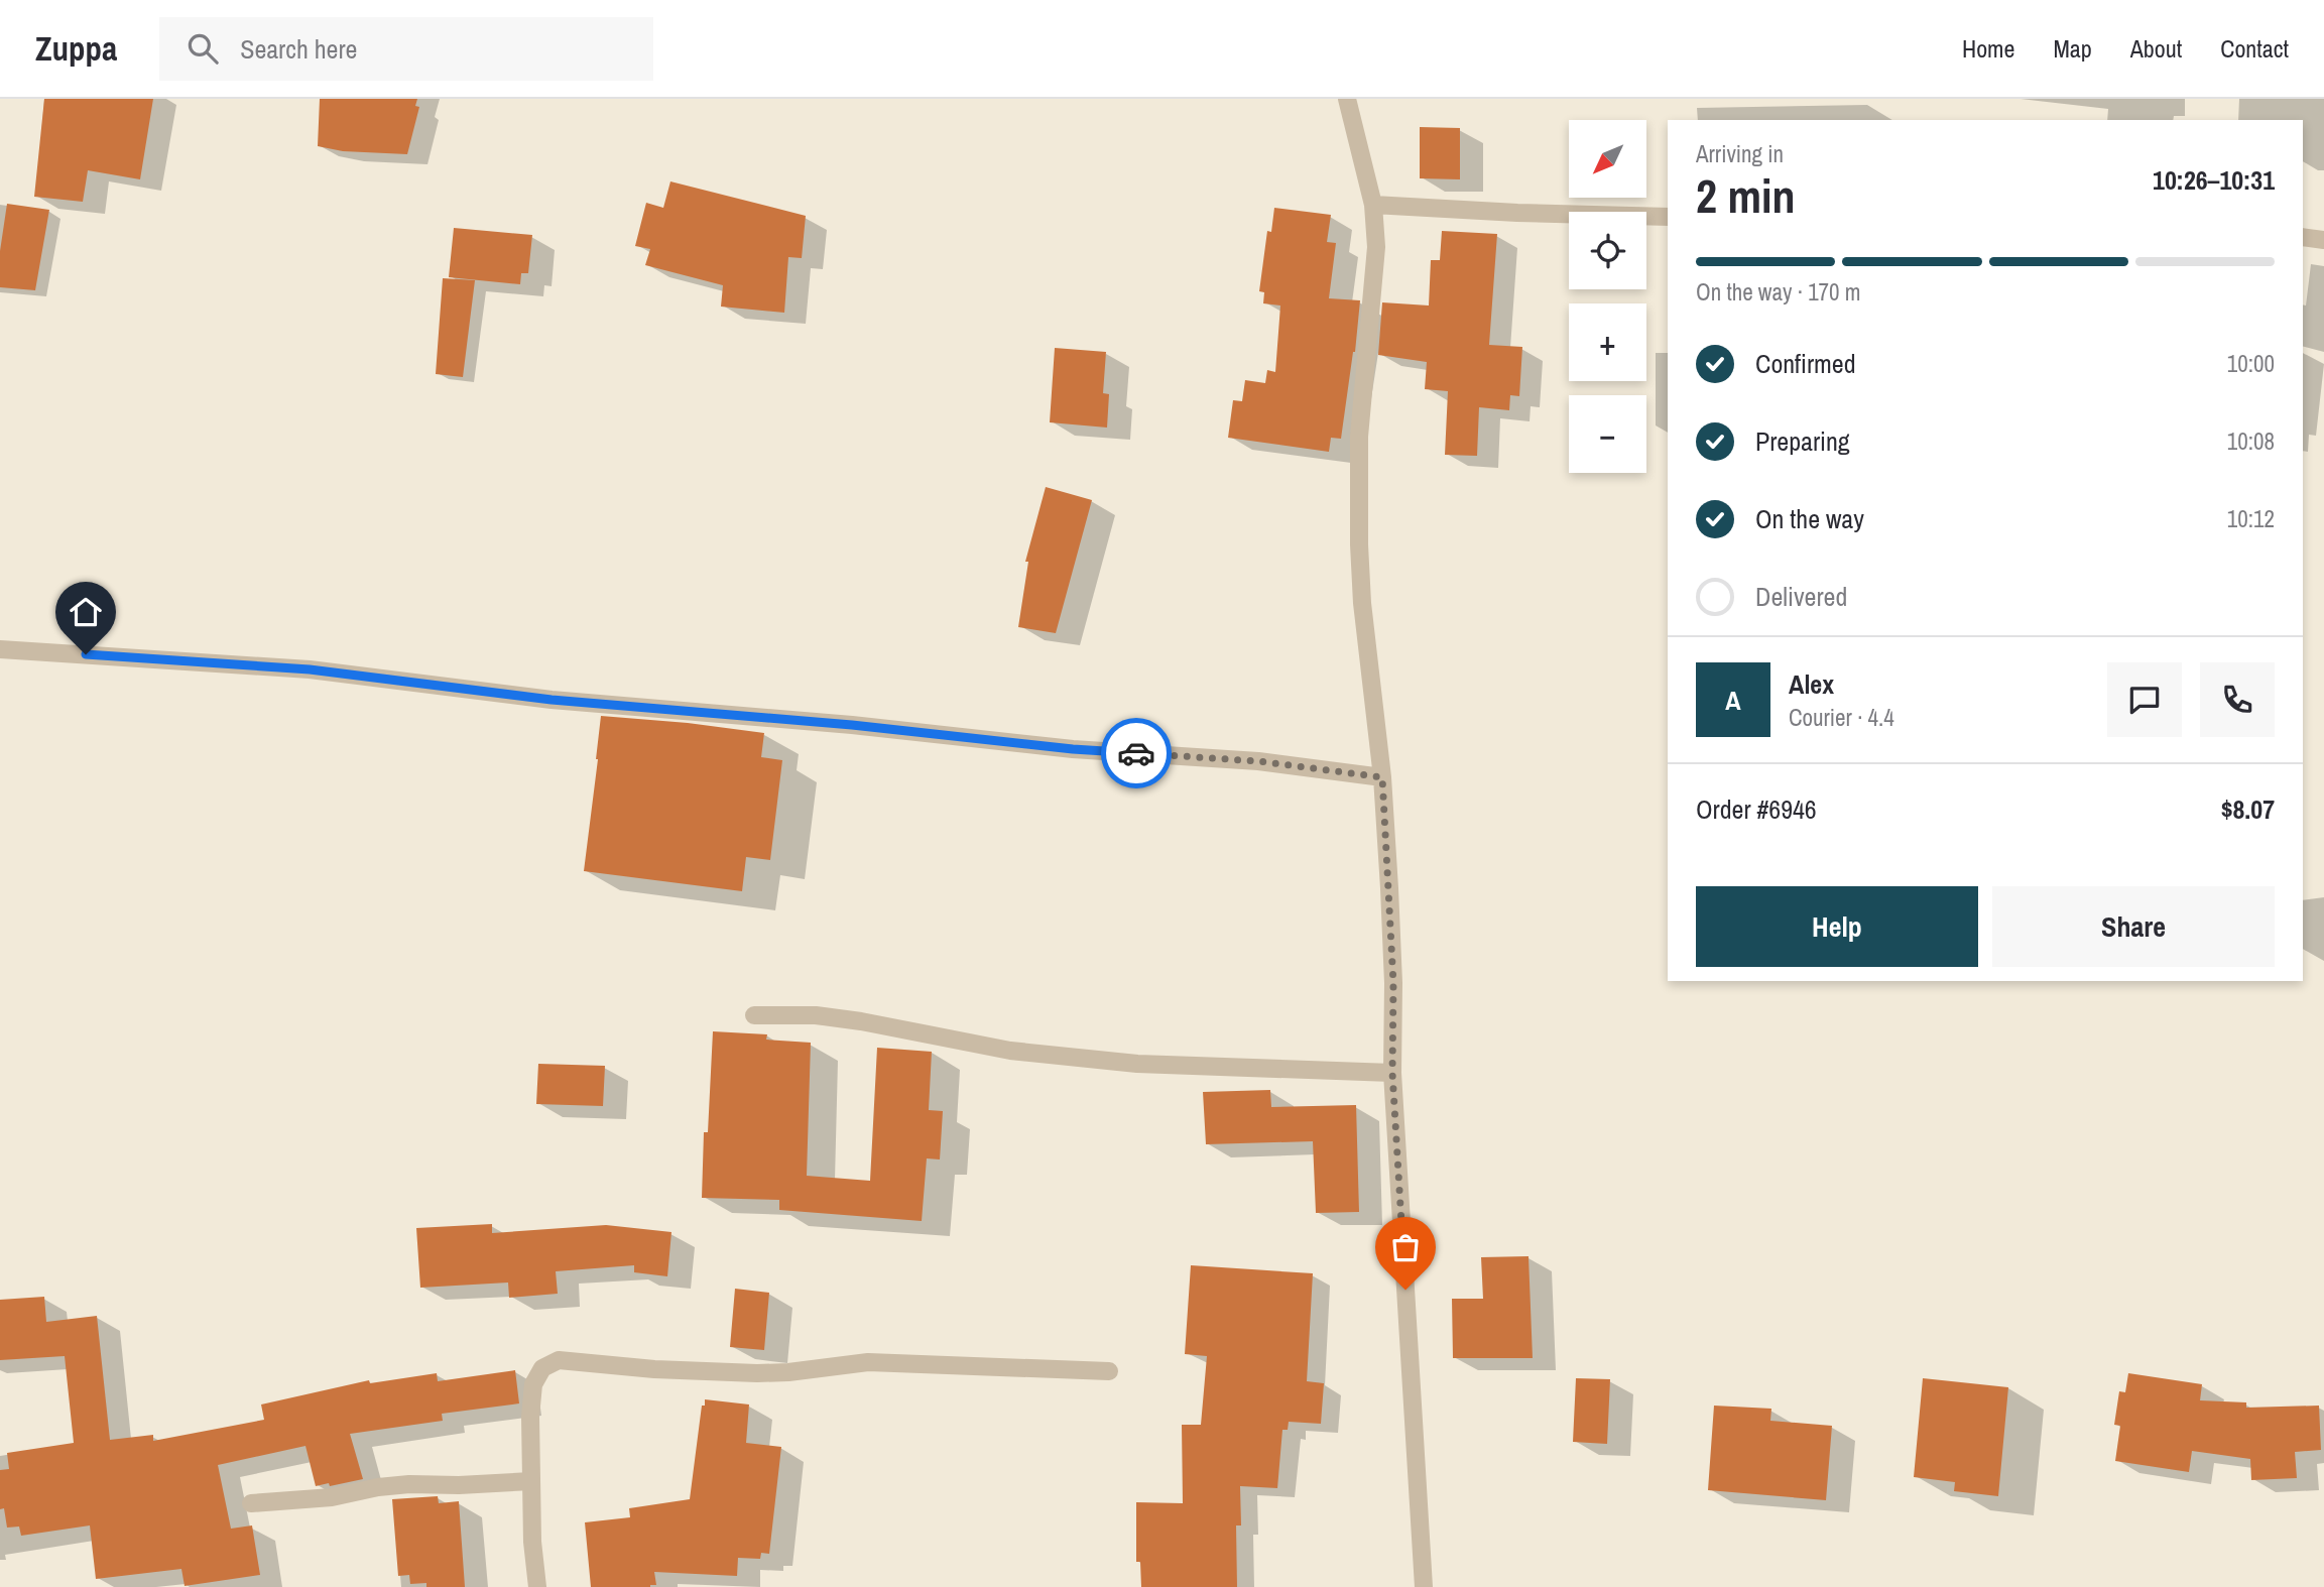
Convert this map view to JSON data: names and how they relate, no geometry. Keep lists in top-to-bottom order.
{
  "north": "bottom left",
  "page": {
    "header": "Zuppa",
    "search": "Search here",
    "nav": [
      "Home",
      "Map",
      "About",
      "Contact"
    ],
    "map_buttons": ["+", "−"],
    "heading": ["2 min", "Arriving in", "10:26–10:31"],
    "panel": [
      "Alex",
      "Courier · 4.4",
      "Order #6946",
      "$8.07"
    ],
    "bar": "On the way · 170 m",
    "list": [
      ["Confirmed", "10:00"],
      ["Preparing", "10:08"],
      ["On the way", "10:12"],
      "Delivered"
    ],
    "round": "A",
    "buttons": ["Help", "Share"]
  }
}
